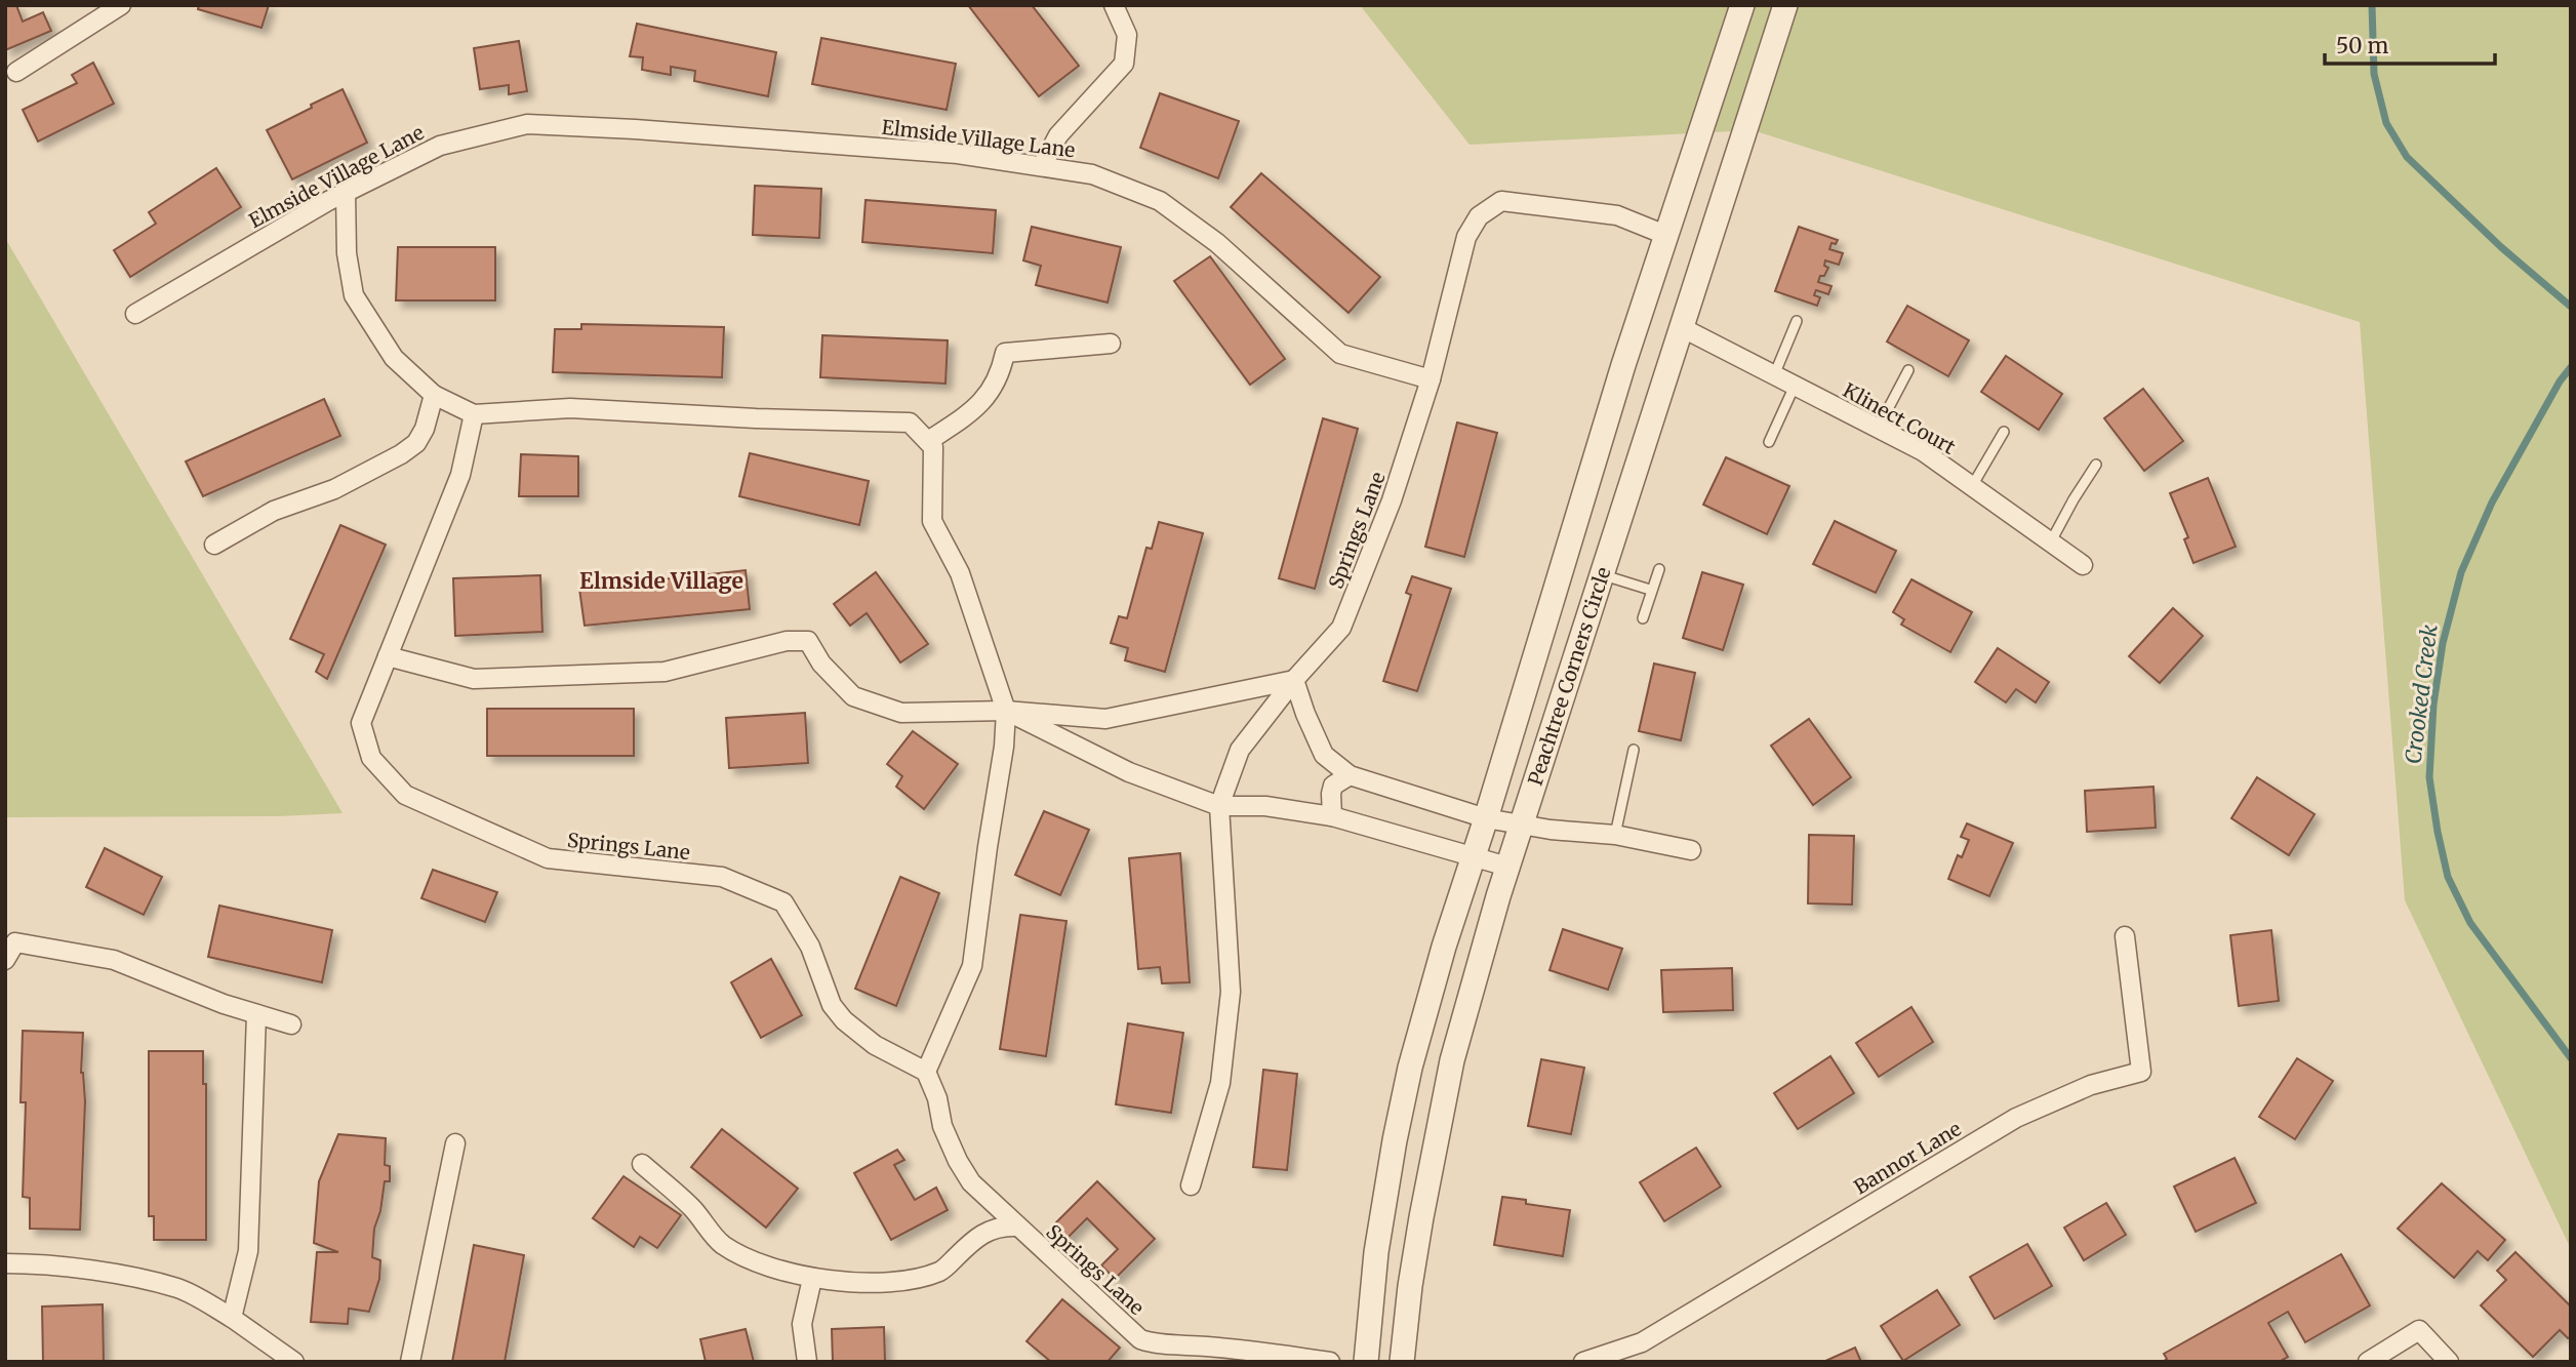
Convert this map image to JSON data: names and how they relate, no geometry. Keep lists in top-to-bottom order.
{
  "streets": {
    "street": [
      "Elmside Village Lane",
      "Klinect Court",
      "Springs Lane",
      "Peachtree Corners Circle",
      "Bannor Lane"
    ]
  },
  "crossings": [
    ["Elmside Village Lane", "Springs Lane"],
    ["Klinect Court", "Peachtree Corners Circle"]
  ],
  "districts": ["Elmside Village"],
  "water": ["Crooked Creek"],
  "scale_bar": "50 m"
}
